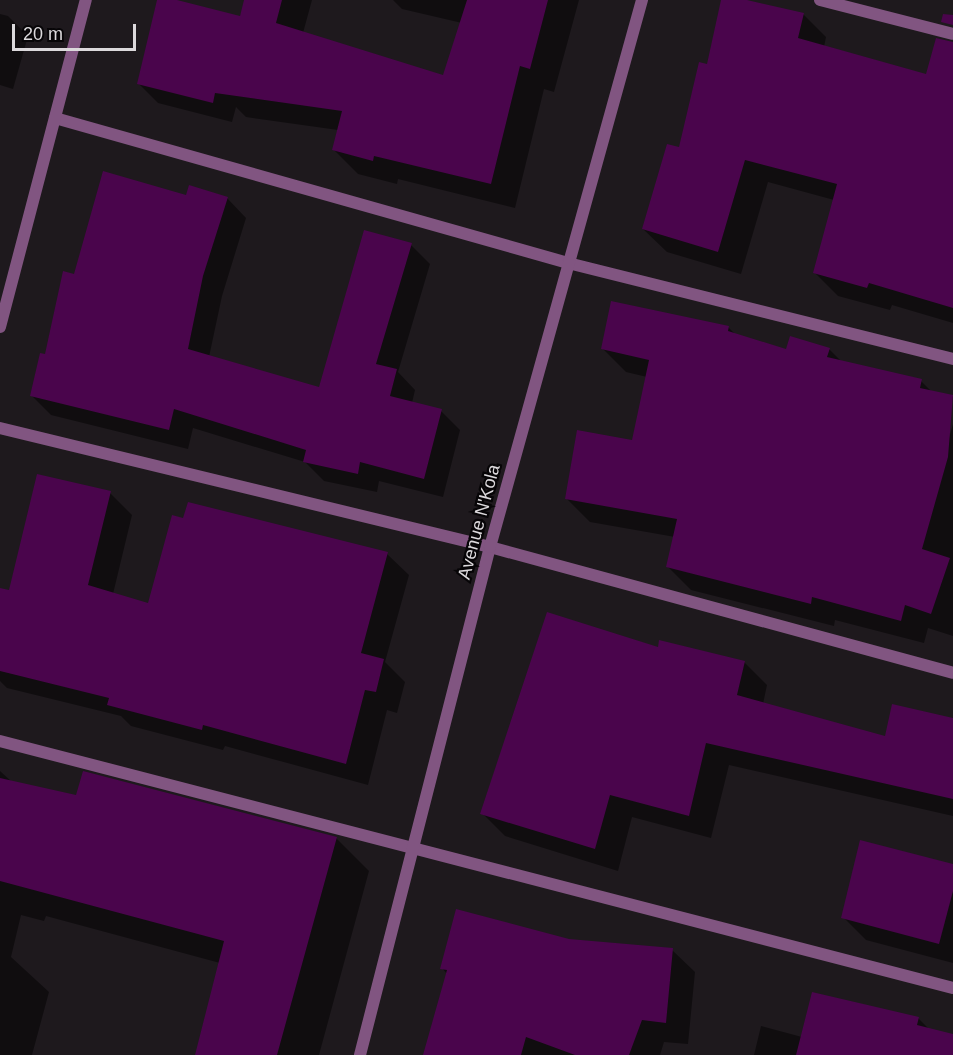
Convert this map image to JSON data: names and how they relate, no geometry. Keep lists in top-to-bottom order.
{
  "streets": {
    "street": ["Avenue N'Kola"]
  },
  "scale_bar": "20 m"
}
